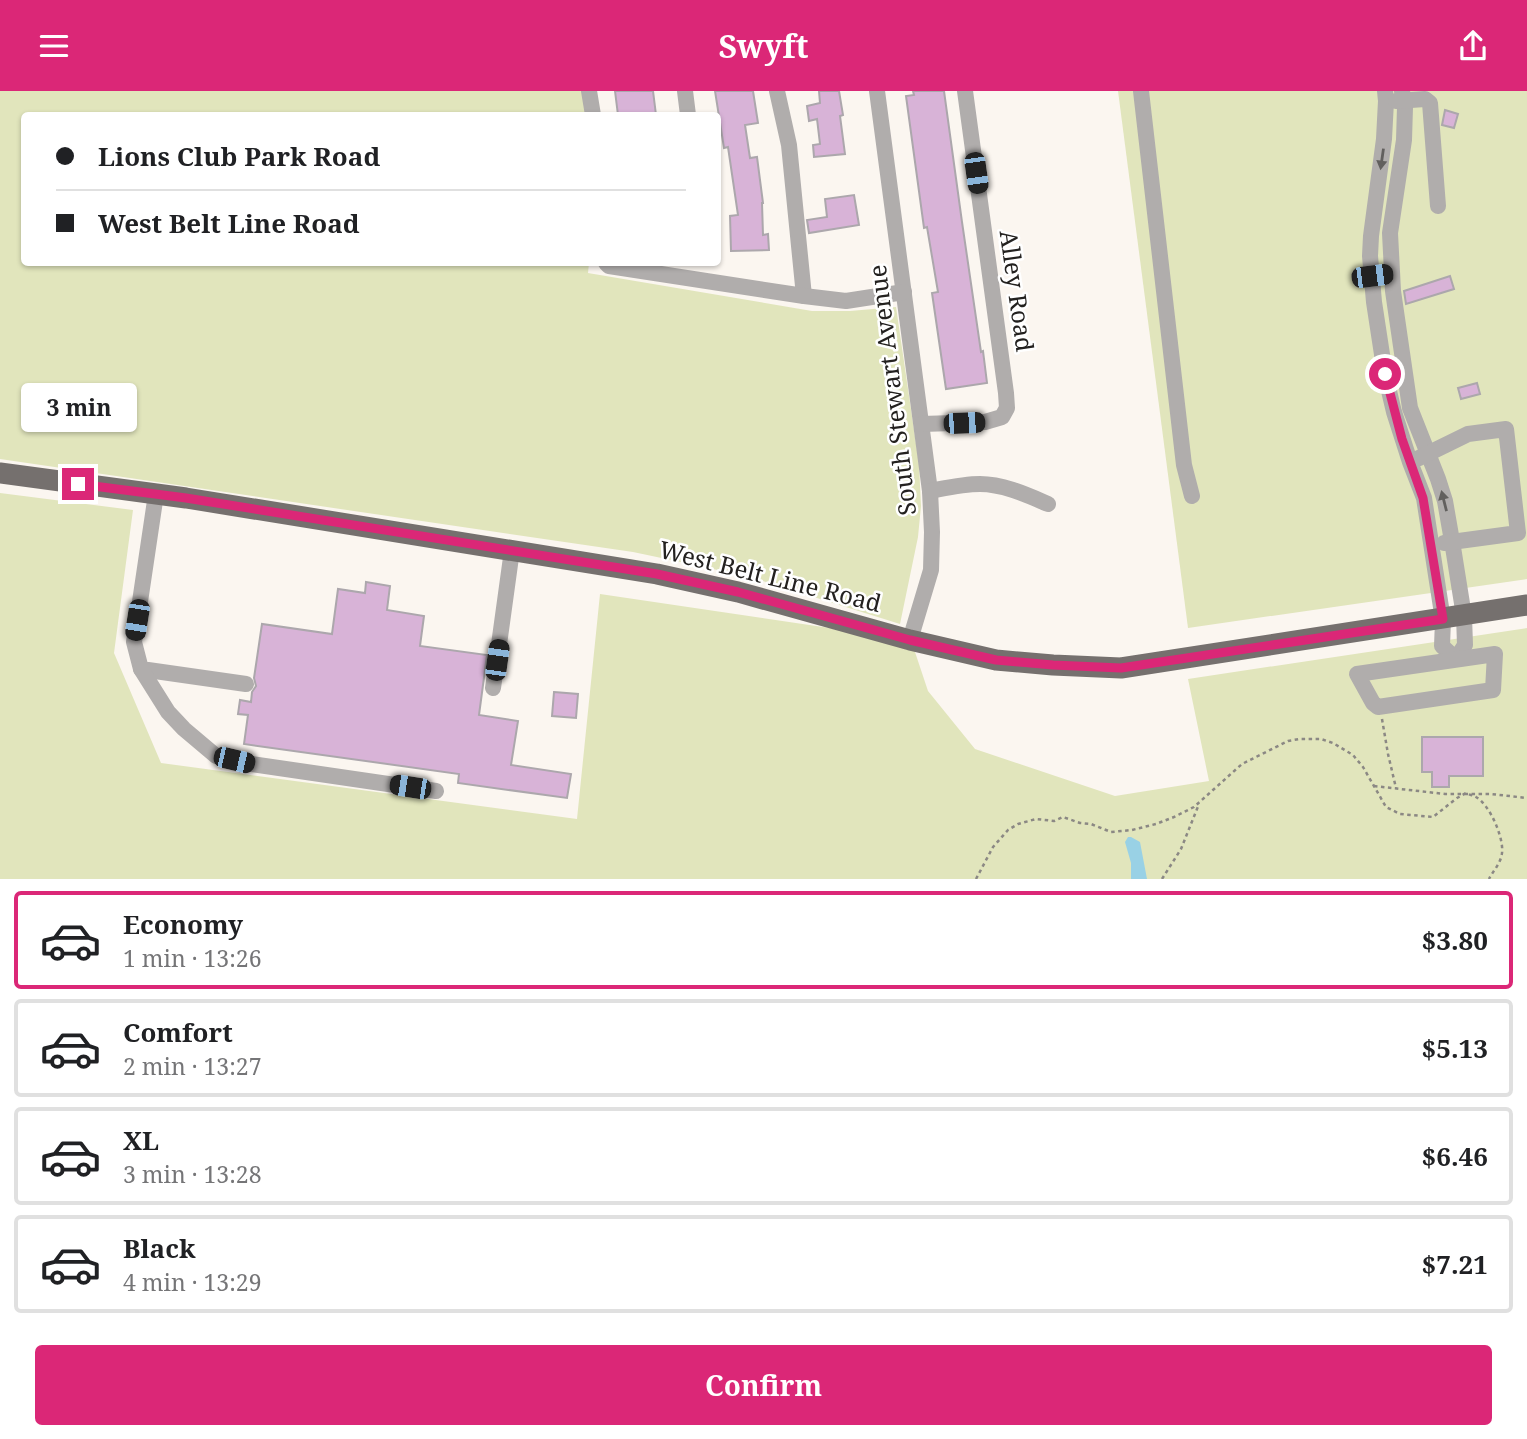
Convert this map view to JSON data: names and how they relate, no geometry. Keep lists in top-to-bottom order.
{
  "streets": {
    "main road": ["West Belt Line Road"],
    "street": ["Alley Road", "South Stewart Avenue"]
  },
  "crossings": [
    ["Alley Road", "South Stewart Avenue"],
    ["South Stewart Avenue", "West Belt Line Road"]
  ],
  "page": {
    "header": "Swyft",
    "banner": ["Lions Club Park Road", "West Belt Line Road"],
    "bubble": "3 min",
    "list": [
      {
        "name": "Economy",
        "note": "1 min · 13:26",
        "value": "$3.80"
      },
      {
        "name": "Comfort",
        "note": "2 min · 13:27",
        "value": "$5.13"
      },
      {
        "name": "XL",
        "note": "3 min · 13:28",
        "value": "$6.46"
      },
      {
        "name": "Black",
        "note": "4 min · 13:29",
        "value": "$7.21"
      }
    ],
    "buttons": "Confirm"
  }
}
